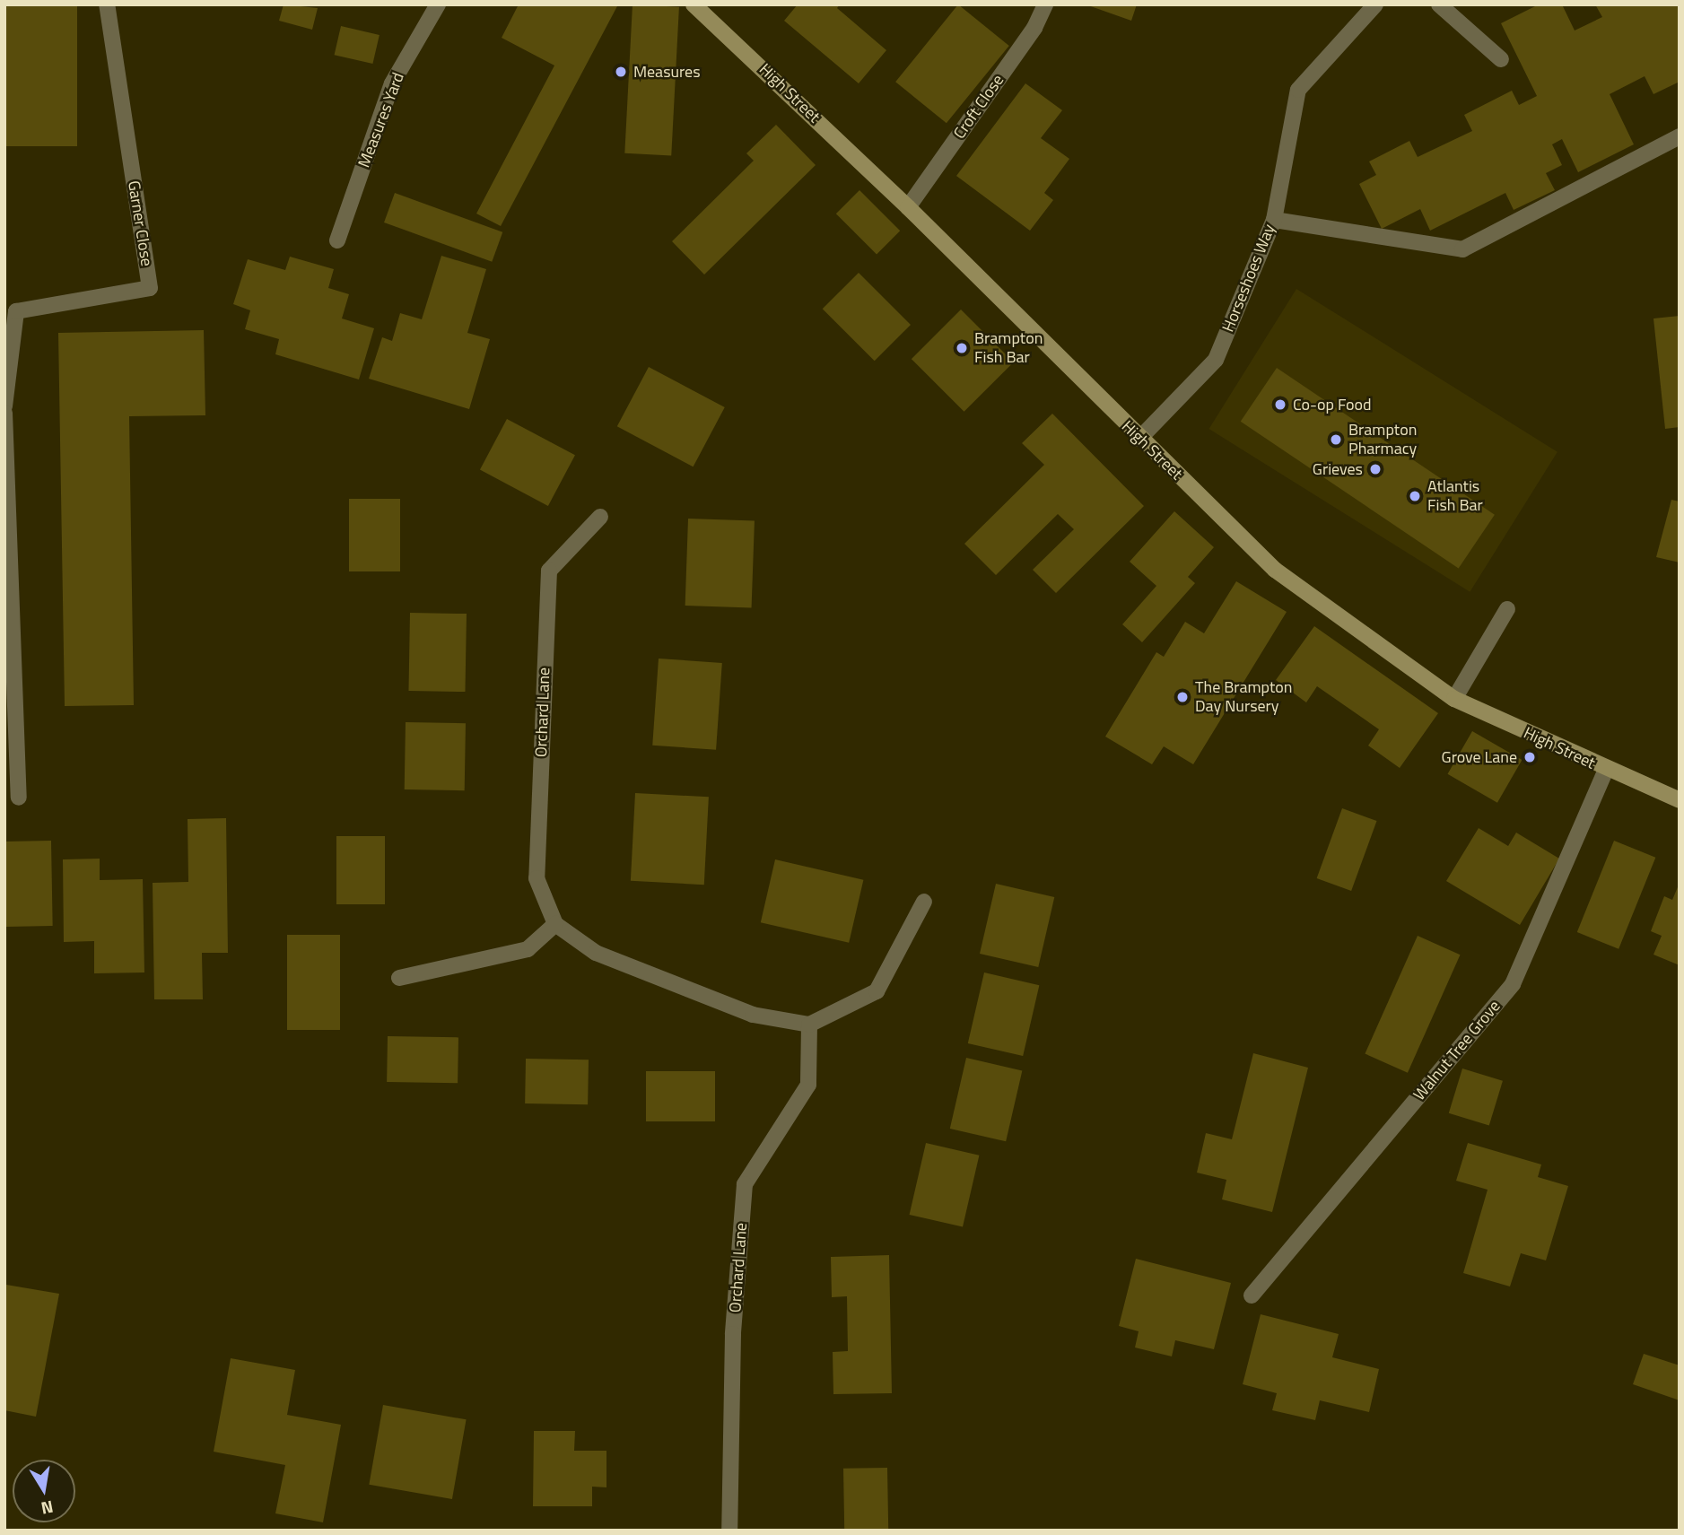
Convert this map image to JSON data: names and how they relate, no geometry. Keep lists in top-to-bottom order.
{
  "streets": {
    "street": [
      "High Street",
      "Croft Close",
      "Measures Yard",
      "Garner Close",
      "Horseshoes Way",
      "Orchard Lane",
      "Walnut Tree Grove"
    ]
  },
  "crossings": [
    ["High Street", "Croft Close"],
    ["High Street", "Horseshoes Way"],
    ["High Street", "Walnut Tree Grove"]
  ],
  "places": [
    "Measures",
    "Brampton Fish Bar",
    "Co-op Food",
    "Brampton Pharmacy",
    "Grieves",
    "Atlantis Fish Bar",
    "The Brampton Day Nursery",
    "Grove Lane"
  ],
  "north": "bottom"
}
